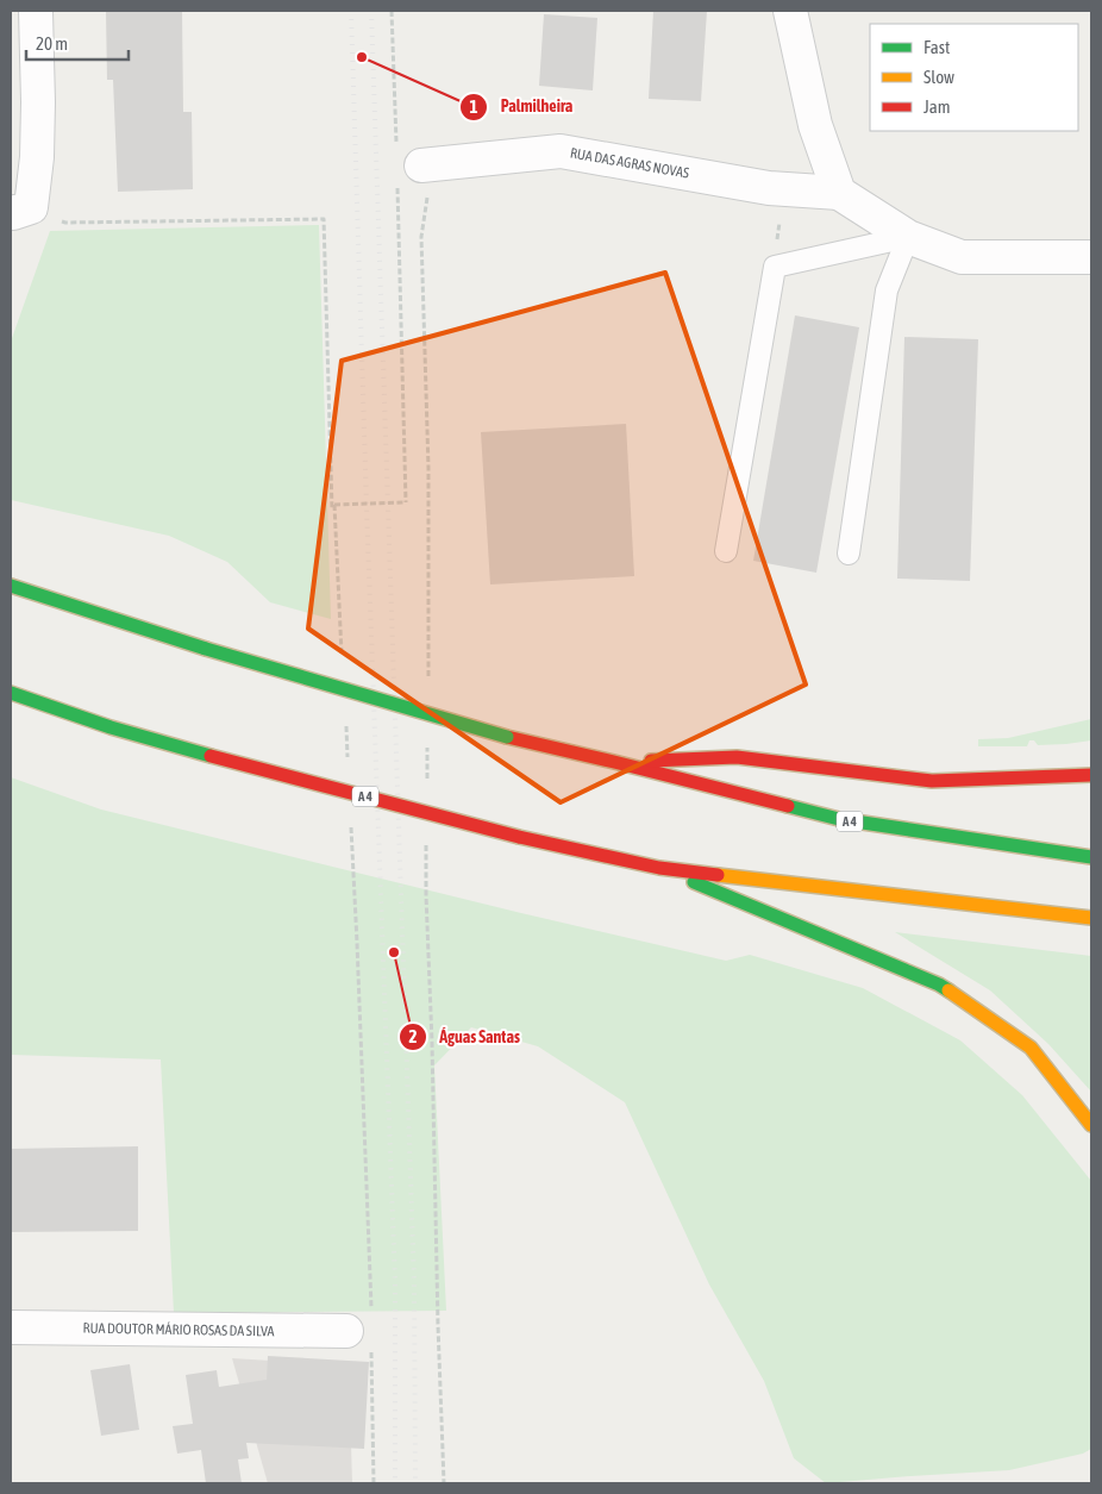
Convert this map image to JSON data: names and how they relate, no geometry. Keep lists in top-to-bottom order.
{
  "streets": {
    "highway": ["A 4"],
    "street": ["RUA DAS AGRAS NOVAS", "RUA DOUTOR MÁRIO ROSAS DA SILVA"]
  },
  "places": ["Palmilheira", "Águas Santas"],
  "legend": ["Fast", "Slow", "Jam"],
  "scale_bar": "20 m"
}
